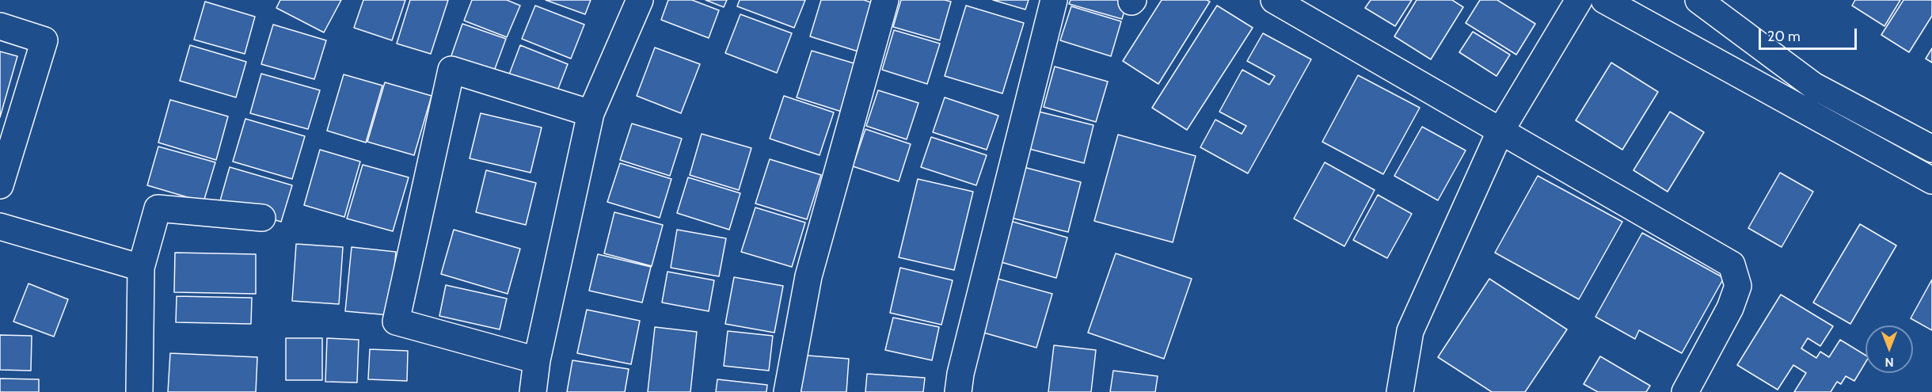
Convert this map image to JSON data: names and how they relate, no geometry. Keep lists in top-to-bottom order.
{
  "scale_bar": "20 m",
  "north": "bottom"
}
